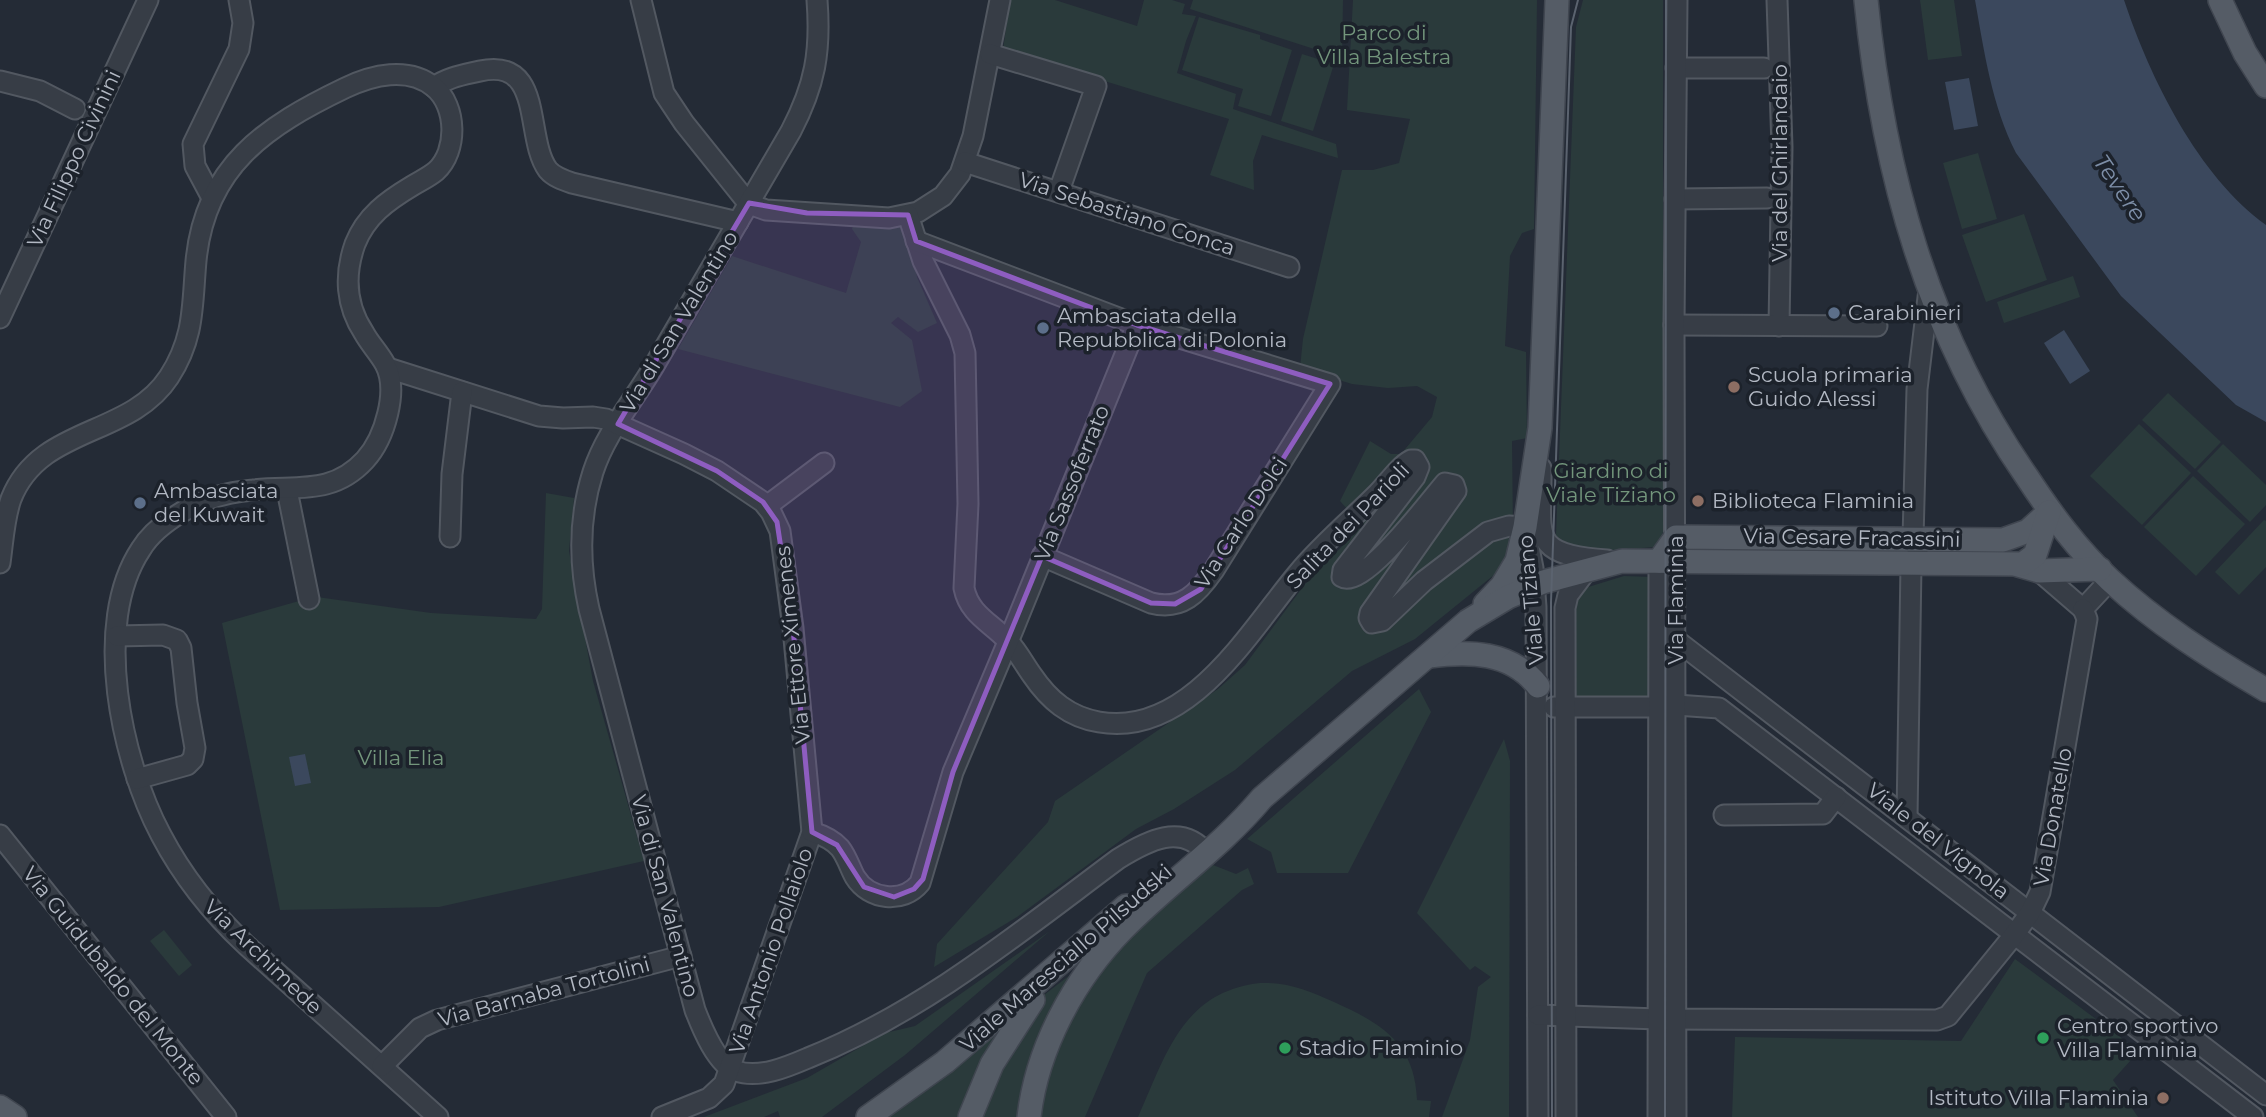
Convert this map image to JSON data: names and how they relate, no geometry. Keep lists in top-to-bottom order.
{
  "streets": {
    "main road": ["Via Cesare Fracassini", "Viale Tiziano", "Viale Maresciallo Pilsudski"],
    "street": [
      "Via Filippo Civinini",
      "Via del Ghirlandaio",
      "Via Sebastiano Conca",
      "Via di San Valentino",
      "Via Sassoferrato",
      "Via Carlo Dolci",
      "Salita dei Parioli",
      "Via Flaminia",
      "Via Ettore Ximenes",
      "Via Donatello",
      "Viale del Vignola",
      "Via Antonio Pollaiolo",
      "Via Archimede",
      "Via Guidubaldo del Monte",
      "Via Barnaba Tortolini"
    ]
  },
  "crossings": [
    ["Via di San Valentino", "Via Antonio Pollaiolo"],
    ["Via di San Valentino", "Via Barnaba Tortolini"],
    ["Via Sassoferrato", "Via Carlo Dolci"],
    ["Via Sassoferrato", "Salita dei Parioli"],
    ["Via Sassoferrato", "Via Ettore Ximenes"],
    ["Via Sassoferrato", "Via Antonio Pollaiolo"],
    ["Salita dei Parioli", "Viale Tiziano"],
    ["Via Cesare Fracassini", "Viale Tiziano"],
    ["Via Cesare Fracassini", "Via Flaminia"],
    ["Via Cesare Fracassini", "Viale Maresciallo Pilsudski"],
    ["Viale Tiziano", "Via Donatello"],
    ["Via Flaminia", "Via Donatello"],
    ["Via Flaminia", "Viale del Vignola"],
    ["Via Ettore Ximenes", "Via Antonio Pollaiolo"],
    ["Via Donatello", "Viale del Vignola"],
    ["Via Archimede", "Via Barnaba Tortolini"]
  ],
  "water": ["Tevere"],
  "parks": ["Parco di Villa Balestra", "Giardino di Viale Tiziano", "Villa Elia"],
  "places": [
    "Carabinieri",
    "Ambasciata della Repubblica di Polonia",
    "Scuola primaria Guido Alessi",
    "Biblioteca Flaminia",
    "Ambasciata del Kuwait",
    "Centro sportivo Villa Flaminia",
    "Stadio Flaminio",
    "Istituto Villa Flaminia"
  ]
}
